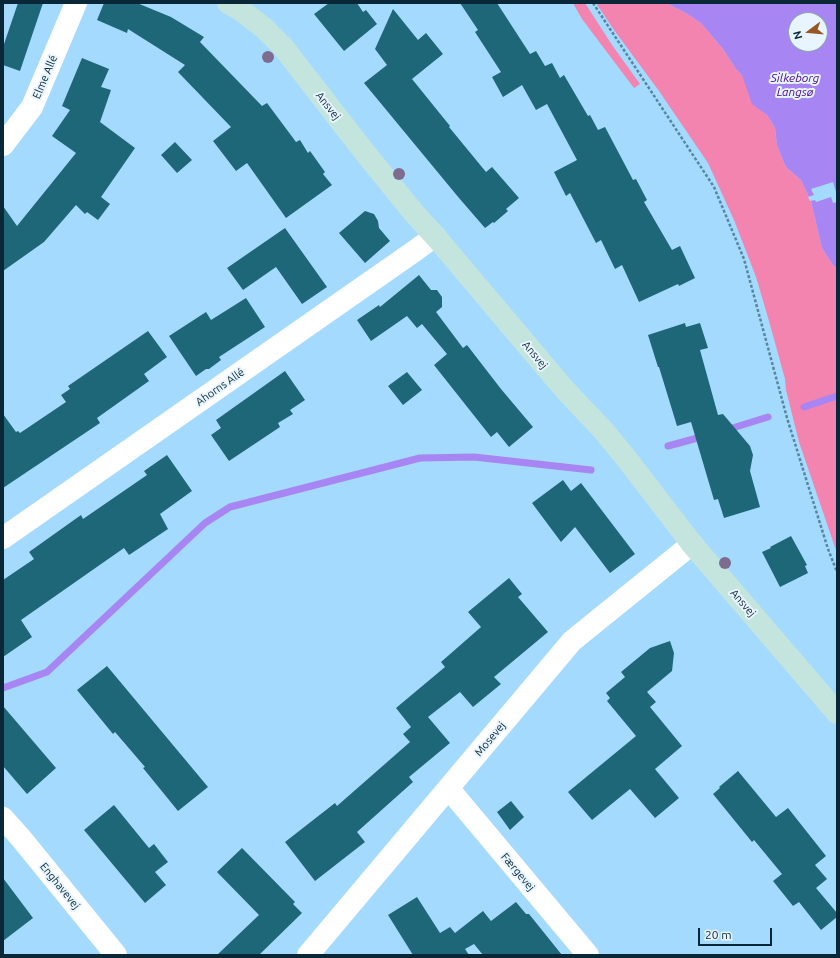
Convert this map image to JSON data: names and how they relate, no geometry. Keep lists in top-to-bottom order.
{
  "streets": {
    "street": [
      "Elme Allé",
      "Ansvej",
      "Ahorns Allé",
      "Mosevej",
      "Færgevej",
      "Enghavevej"
    ]
  },
  "crossings": [
    ["Ansvej", "Ahorns Allé"],
    ["Ansvej", "Mosevej"],
    ["Mosevej", "Færgevej"]
  ],
  "water": ["Silkeborg Langsø"],
  "scale_bar": "20 m",
  "north": "left"
}
